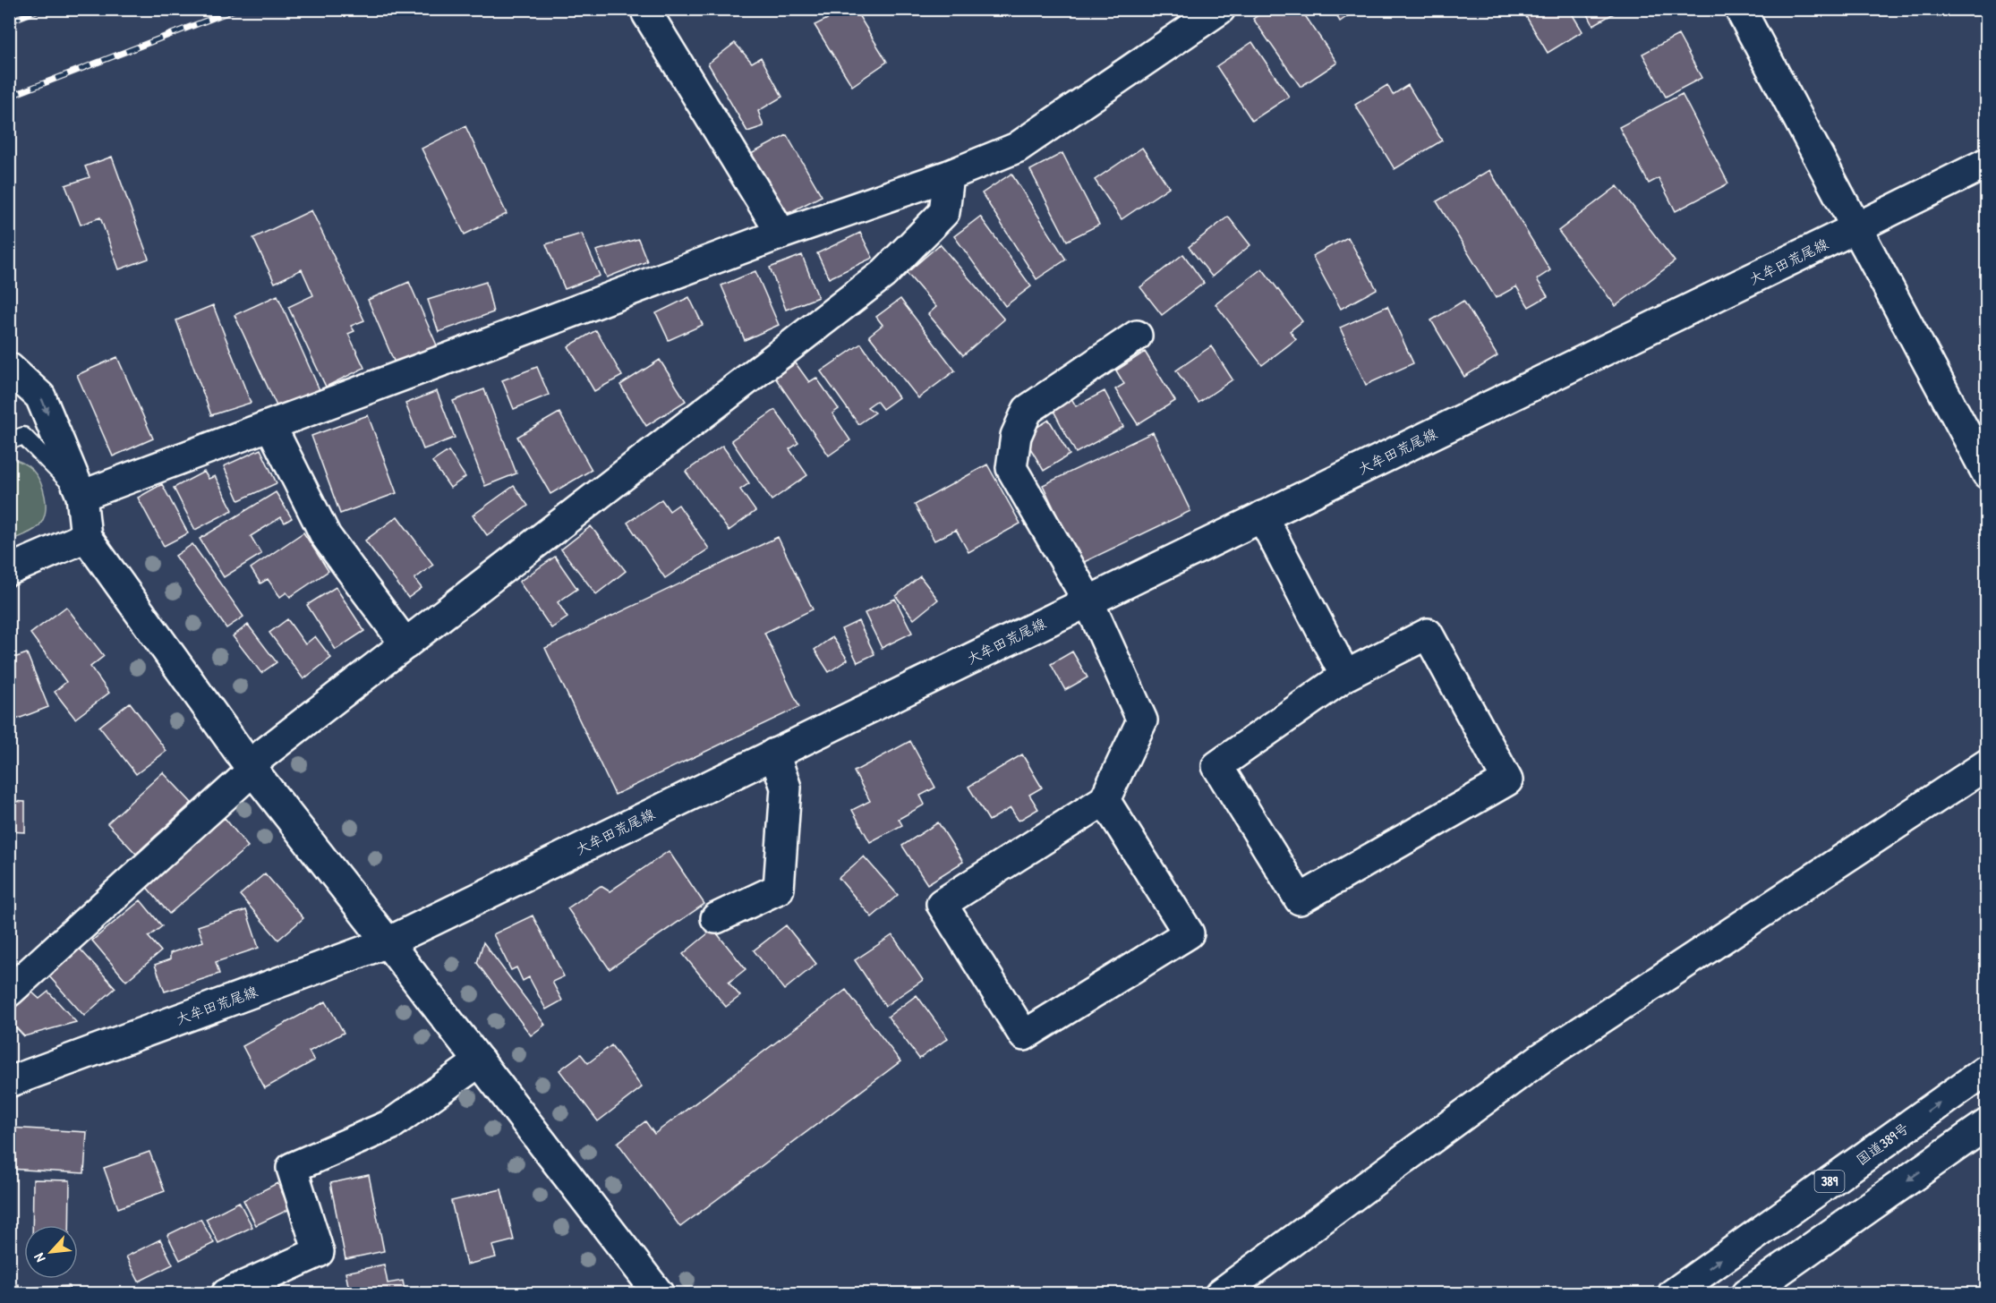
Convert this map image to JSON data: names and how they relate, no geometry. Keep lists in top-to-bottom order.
{
  "streets": {
    "main road": ["大牟田荒尾線", "国道389号", "389"]
  },
  "north": "bottom left"
}
